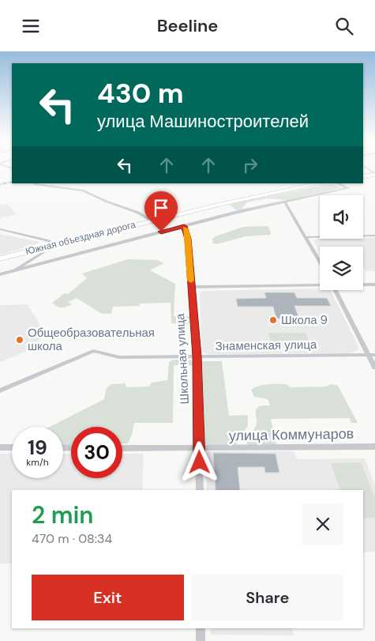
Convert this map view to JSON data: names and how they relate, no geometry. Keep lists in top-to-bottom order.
{
  "streets": {
    "main road": ["Южная объездная дорога"],
    "street": ["Знаменская улица", "Школьная улица", "улица Коммунаров"]
  },
  "crossings": [
    ["Знаменская улица", "Школьная улица"],
    ["Школьная улица", "улица Коммунаров"]
  ],
  "places": ["Школа 9", "Общеобразовательная школа"],
  "page": {
    "header": "Beeline",
    "turn": ["430 m", "улица Машиностроителей"],
    "speed": "19 km/h",
    "limit": "30",
    "heading": ["2 min", "470 m · 08:34"],
    "buttons": ["Exit", "Share"]
  }
}
